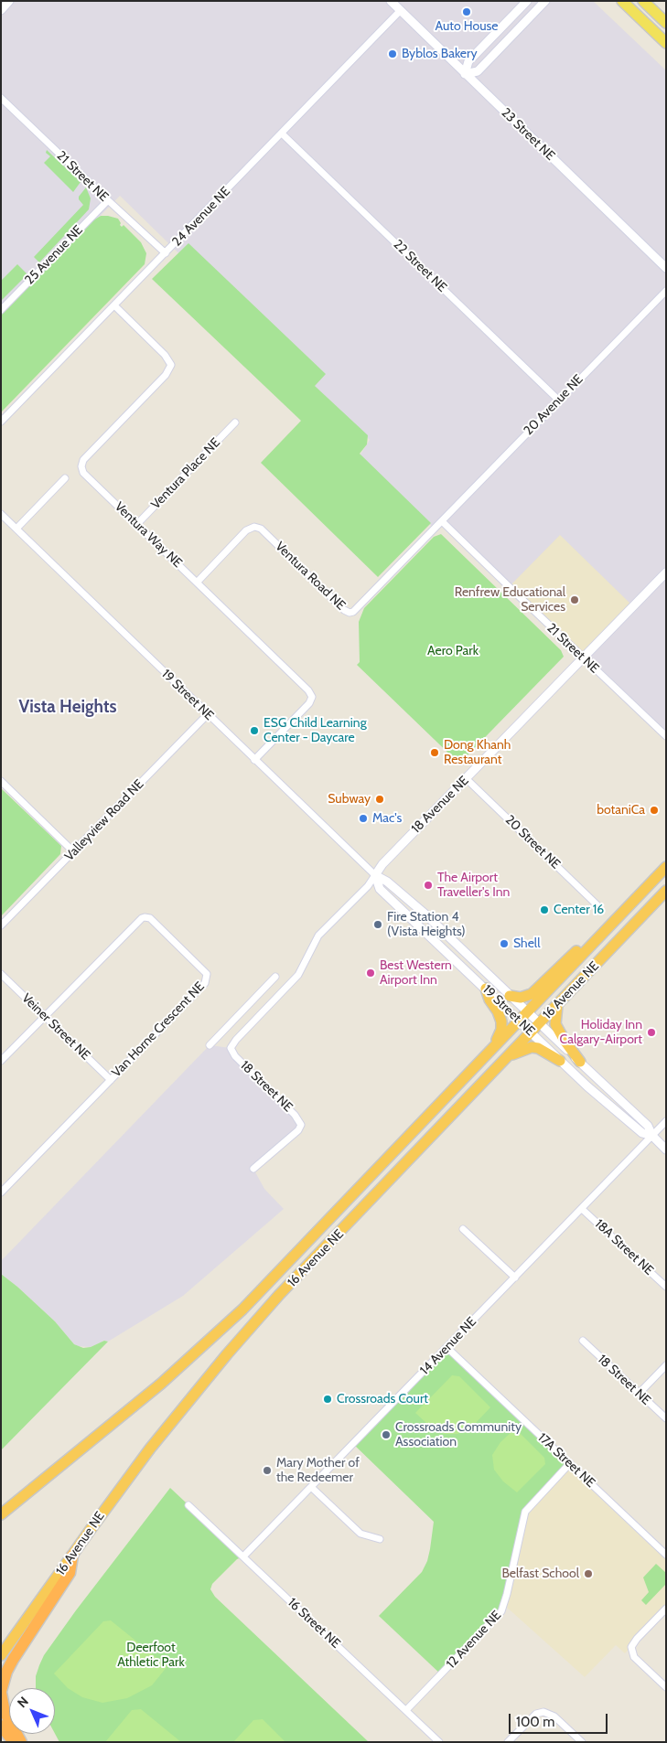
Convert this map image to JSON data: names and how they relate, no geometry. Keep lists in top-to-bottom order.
{
  "streets": {
    "highway": ["16 Avenue NE"],
    "street": [
      "23 Street NE",
      "21 Street NE",
      "24 Avenue NE",
      "25 Avenue NE",
      "22 Street NE",
      "20 Avenue NE",
      "Ventura Place NE",
      "Ventura Way NE",
      "Ventura Road NE",
      "19 Street NE",
      "18 Avenue NE",
      "Valleyview Road NE",
      "20 Street NE",
      "Veiner Street NE",
      "Van Horne Crescent NE",
      "18 Street NE",
      "18A Street NE",
      "14 Avenue NE",
      "17A Street NE",
      "16 Street NE",
      "12 Avenue NE"
    ]
  },
  "crossings": [
    ["23 Street NE", "24 Avenue NE"],
    ["21 Street NE", "24 Avenue NE"],
    ["21 Street NE", "25 Avenue NE"],
    ["21 Street NE", "20 Avenue NE"],
    ["21 Street NE", "Ventura Road NE"],
    ["21 Street NE", "18 Avenue NE"],
    ["24 Avenue NE", "22 Street NE"],
    ["24 Avenue NE", "Ventura Way NE"],
    ["22 Street NE", "20 Avenue NE"],
    ["20 Avenue NE", "Ventura Road NE"],
    ["Ventura Place NE", "Ventura Way NE"],
    ["Ventura Way NE", "Ventura Road NE"],
    ["Ventura Way NE", "19 Street NE"],
    ["19 Street NE", "18 Avenue NE"],
    ["19 Street NE", "Valleyview Road NE"],
    ["19 Street NE", "16 Avenue NE"],
    ["19 Street NE", "14 Avenue NE"],
    ["18 Avenue NE", "20 Street NE"],
    ["18 Avenue NE", "18 Street NE"],
    ["Veiner Street NE", "Van Horne Crescent NE"],
    ["18A Street NE", "14 Avenue NE"],
    ["14 Avenue NE", "17A Street NE"],
    ["14 Avenue NE", "16 Street NE"],
    ["17A Street NE", "12 Avenue NE"],
    ["16 Street NE", "12 Avenue NE"]
  ],
  "districts": ["Vista Heights"],
  "parks": ["Aero Park", "Deerfoot Athletic Park"],
  "places": [
    "Auto House",
    "Byblos Bakery",
    "Renfrew Educational Services",
    "ESG Child Learning Center - Daycare",
    "Dong Khanh Restaurant",
    "Subway",
    "botaniCa",
    "Mac's",
    "The Airport Traveller's Inn",
    "Center 16",
    "Fire Station 4 (Vista Heights)",
    "Shell",
    "Best Western Airport Inn",
    "Holiday Inn Calgary-Airport",
    "Crossroads Court",
    "Crossroads Community Association",
    "Mary Mother of the Redeemer",
    "Belfast School"
  ],
  "scale_bar": "100 m",
  "north": "top left"
}
